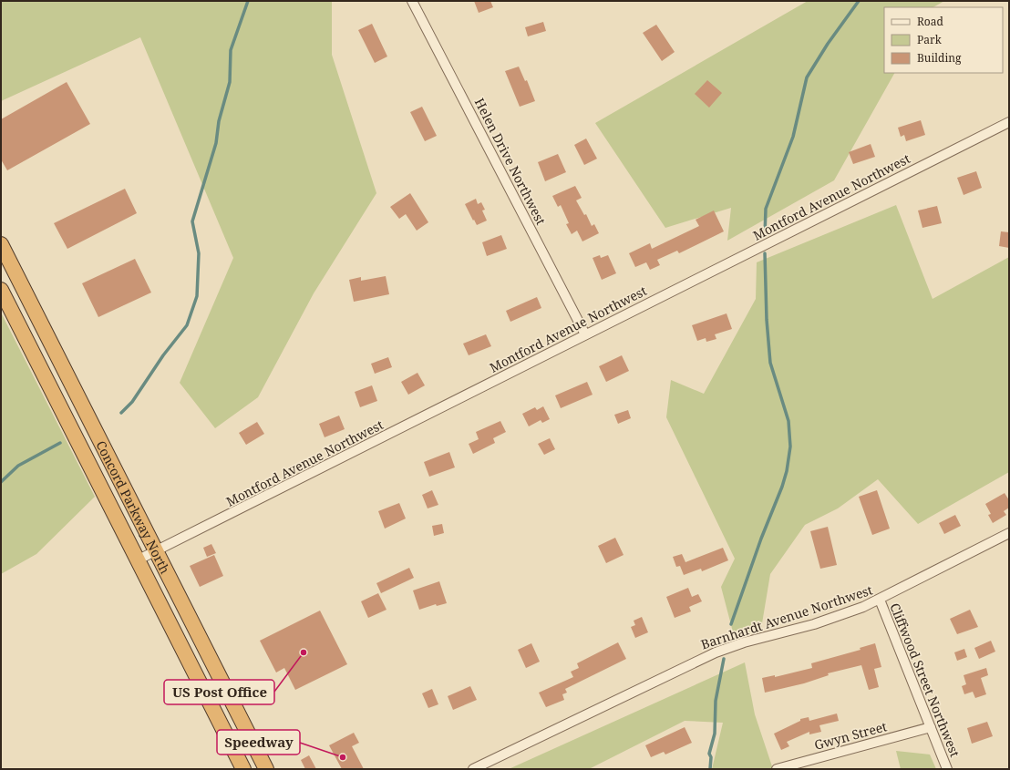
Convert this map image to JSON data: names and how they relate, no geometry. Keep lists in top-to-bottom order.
{
  "streets": {
    "highway": ["Concord Parkway North"],
    "street": [
      "Helen Drive Northwest",
      "Montford Avenue Northwest",
      "Barnhardt Avenue Northwest",
      "Cliffwood Street Northwest",
      "Gwyn Street"
    ]
  },
  "crossings": [
    ["Helen Drive Northwest", "Montford Avenue Northwest"],
    ["Montford Avenue Northwest", "Concord Parkway North"],
    ["Barnhardt Avenue Northwest", "Cliffwood Street Northwest"],
    ["Cliffwood Street Northwest", "Gwyn Street"]
  ],
  "places": ["US Post Office", "Speedway"],
  "legend": ["Road", "Park", "Building"]
}
